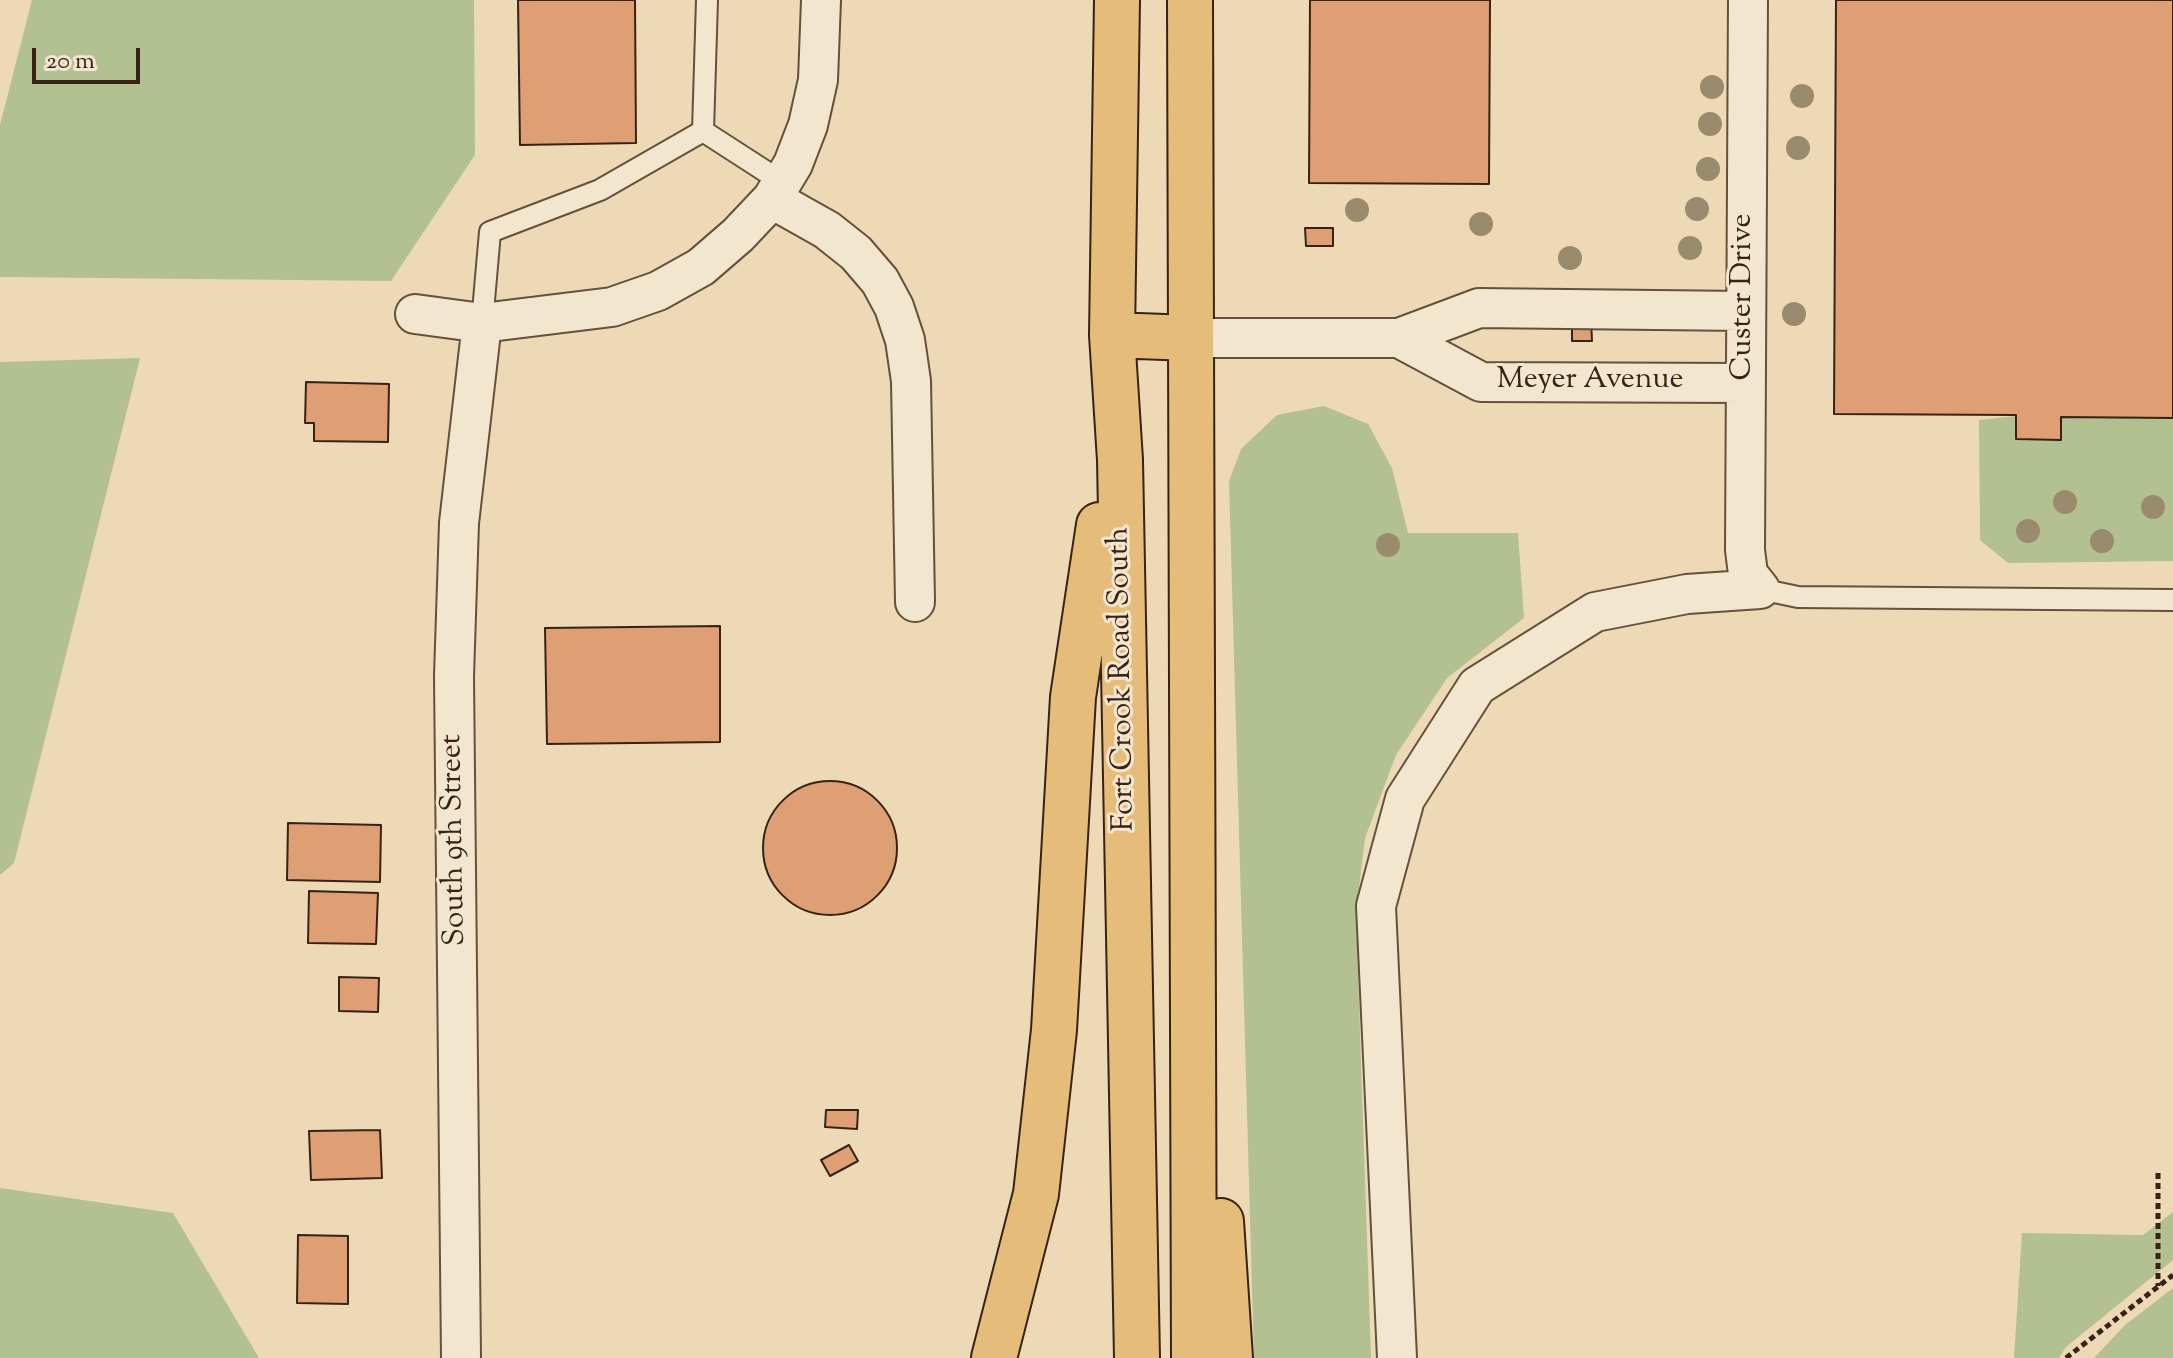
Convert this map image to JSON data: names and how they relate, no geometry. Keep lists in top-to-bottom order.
{
  "streets": {
    "main road": ["Fort Crook Road South"],
    "street": ["Custer Drive", "Meyer Avenue", "South 9th Street"]
  },
  "crossings": [
    ["Custer Drive", "Meyer Avenue"]
  ],
  "scale_bar": "20 m"
}
